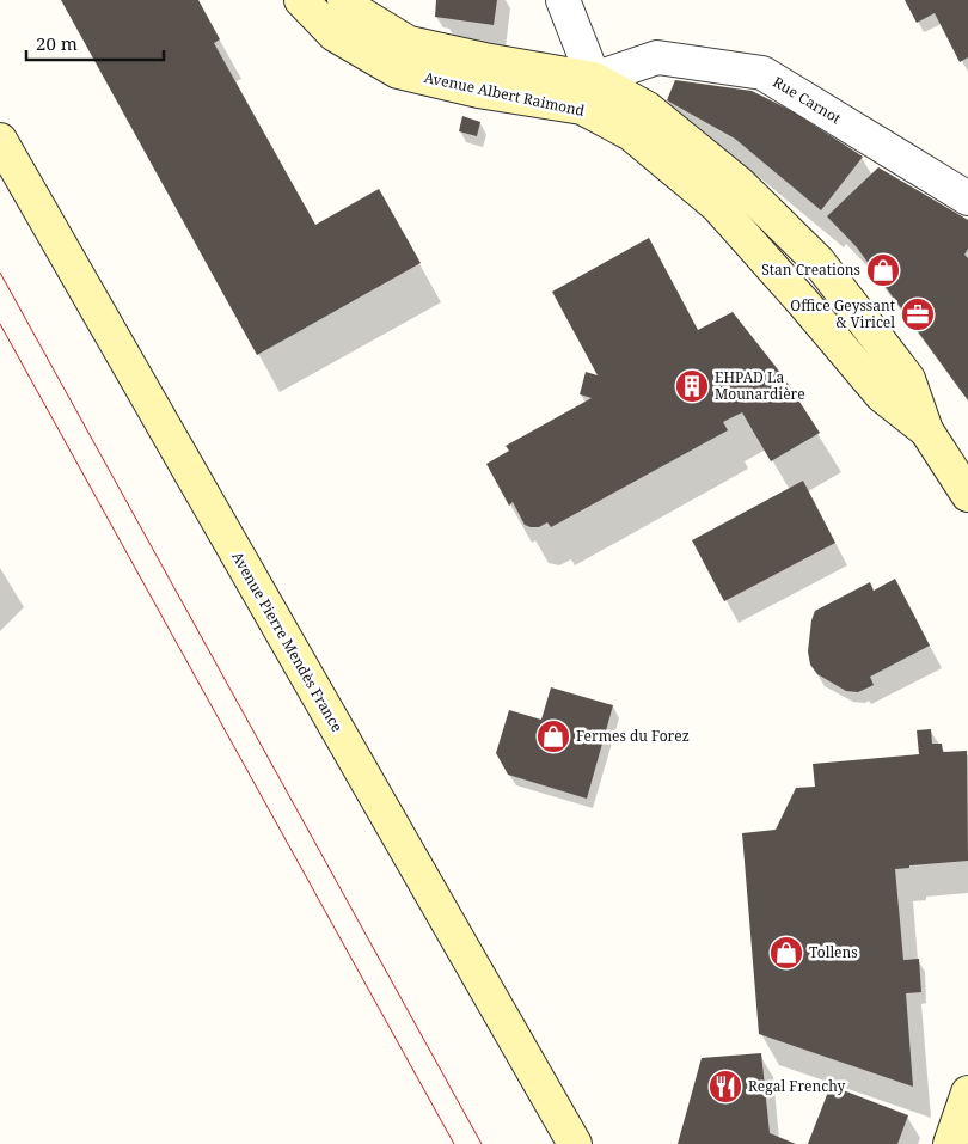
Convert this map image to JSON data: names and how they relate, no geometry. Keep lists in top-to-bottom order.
{
  "streets": {
    "street": ["Avenue Albert Raimond", "Rue Carnot", "Avenue Pierre Mendès France"]
  },
  "crossings": [
    ["Avenue Albert Raimond", "Rue Carnot"]
  ],
  "places": {
    "shop": ["Stan Creations", "Fermes du Forez", "Tollens"],
    "office": ["Office Geyssant & Viricel"],
    "building": ["EHPAD La Mounardière"],
    "restaurant": ["Regal Frenchy"]
  },
  "scale_bar": "20 m"
}
